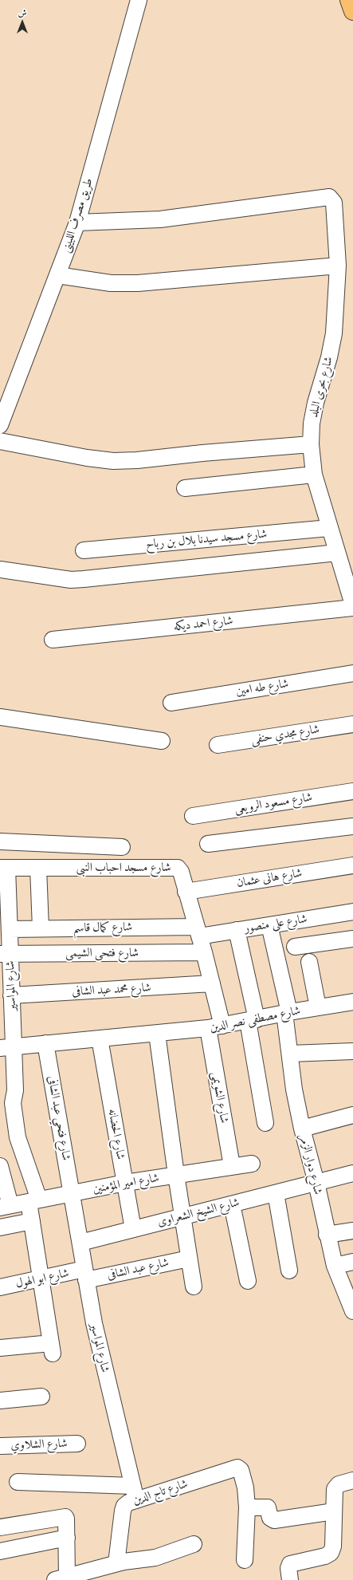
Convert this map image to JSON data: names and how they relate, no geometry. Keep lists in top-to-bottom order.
{
  "streets": {
    "street": [
      "طريق مصرف اللبينى",
      "شارع بحرى البلد",
      "شارع مسجد سيدنا بلال بن رباح",
      "شارع احمد ديكه",
      "شارع طه امين",
      "شارع مجدي حنفى",
      "شارع مسعود الرويعى",
      "شارع مسجد احباب النبى",
      "شارع هانى عثمان",
      "شارع على منصور",
      "شارع كمال قاسم",
      "شارع فتحى الشيمى",
      "شارع المواسير",
      "شارع محمد عبد الشافى",
      "شارع مصطفى نصر الدين",
      "شارع الشويمى",
      "شارع فتحي عبد الشافى",
      "شارع الحضانه",
      "شارع دوار الزمر",
      "شارع امير المؤمنين",
      "شارع الشيخ الشعراوى",
      "شارع عبد الشافى",
      "شارع ابو الهول",
      "شارع الشلاوي",
      "شارع تاج الدين"
    ]
  },
  "crossings": [
    ["طريق مصرف اللبينى", "شارع بحرى البلد"],
    ["شارع بحرى البلد", "شارع مسجد سيدنا بلال بن رباح"],
    ["شارع مسجد احباب النبى", "شارع هانى عثمان"],
    ["شارع مسجد احباب النبى", "شارع على منصور"],
    ["شارع مسجد احباب النبى", "شارع كمال قاسم"],
    ["شارع مسجد احباب النبى", "شارع فتحى الشيمى"],
    ["شارع مسجد احباب النبى", "شارع المواسير"],
    ["شارع مسجد احباب النبى", "شارع محمد عبد الشافى"],
    ["شارع مسجد احباب النبى", "شارع مصطفى نصر الدين"],
    ["شارع مسجد احباب النبى", "شارع الشويمى"],
    ["شارع على منصور", "شارع كمال قاسم"],
    ["شارع على منصور", "شارع دوار الزمر"],
    ["شارع كمال قاسم", "شارع المواسير"],
    ["شارع فتحى الشيمى", "شارع المواسير"],
    ["شارع المواسير", "شارع محمد عبد الشافى"],
    ["شارع المواسير", "شارع مصطفى نصر الدين"],
    ["شارع المواسير", "شارع فتحي عبد الشافى"],
    ["شارع المواسير", "شارع امير المؤمنين"],
    ["شارع المواسير", "شارع الشيخ الشعراوى"],
    ["شارع المواسير", "شارع عبد الشافى"],
    ["شارع المواسير", "شارع ابو الهول"],
    ["شارع المواسير", "شارع تاج الدين"],
    ["شارع مصطفى نصر الدين", "شارع الشويمى"],
    ["شارع مصطفى نصر الدين", "شارع فتحي عبد الشافى"],
    ["شارع مصطفى نصر الدين", "شارع الحضانه"],
    ["شارع مصطفى نصر الدين", "شارع دوار الزمر"],
    ["شارع الشويمى", "شارع امير المؤمنين"],
    ["شارع فتحي عبد الشافى", "شارع امير المؤمنين"],
    ["شارع الحضانه", "شارع امير المؤمنين"],
    ["شارع الحضانه", "شارع الشيخ الشعراوى"],
    ["شارع دوار الزمر", "شارع الشيخ الشعراوى"],
    ["شارع عبد الشافى", "شارع ابو الهول"]
  ],
  "north": "top"
}
